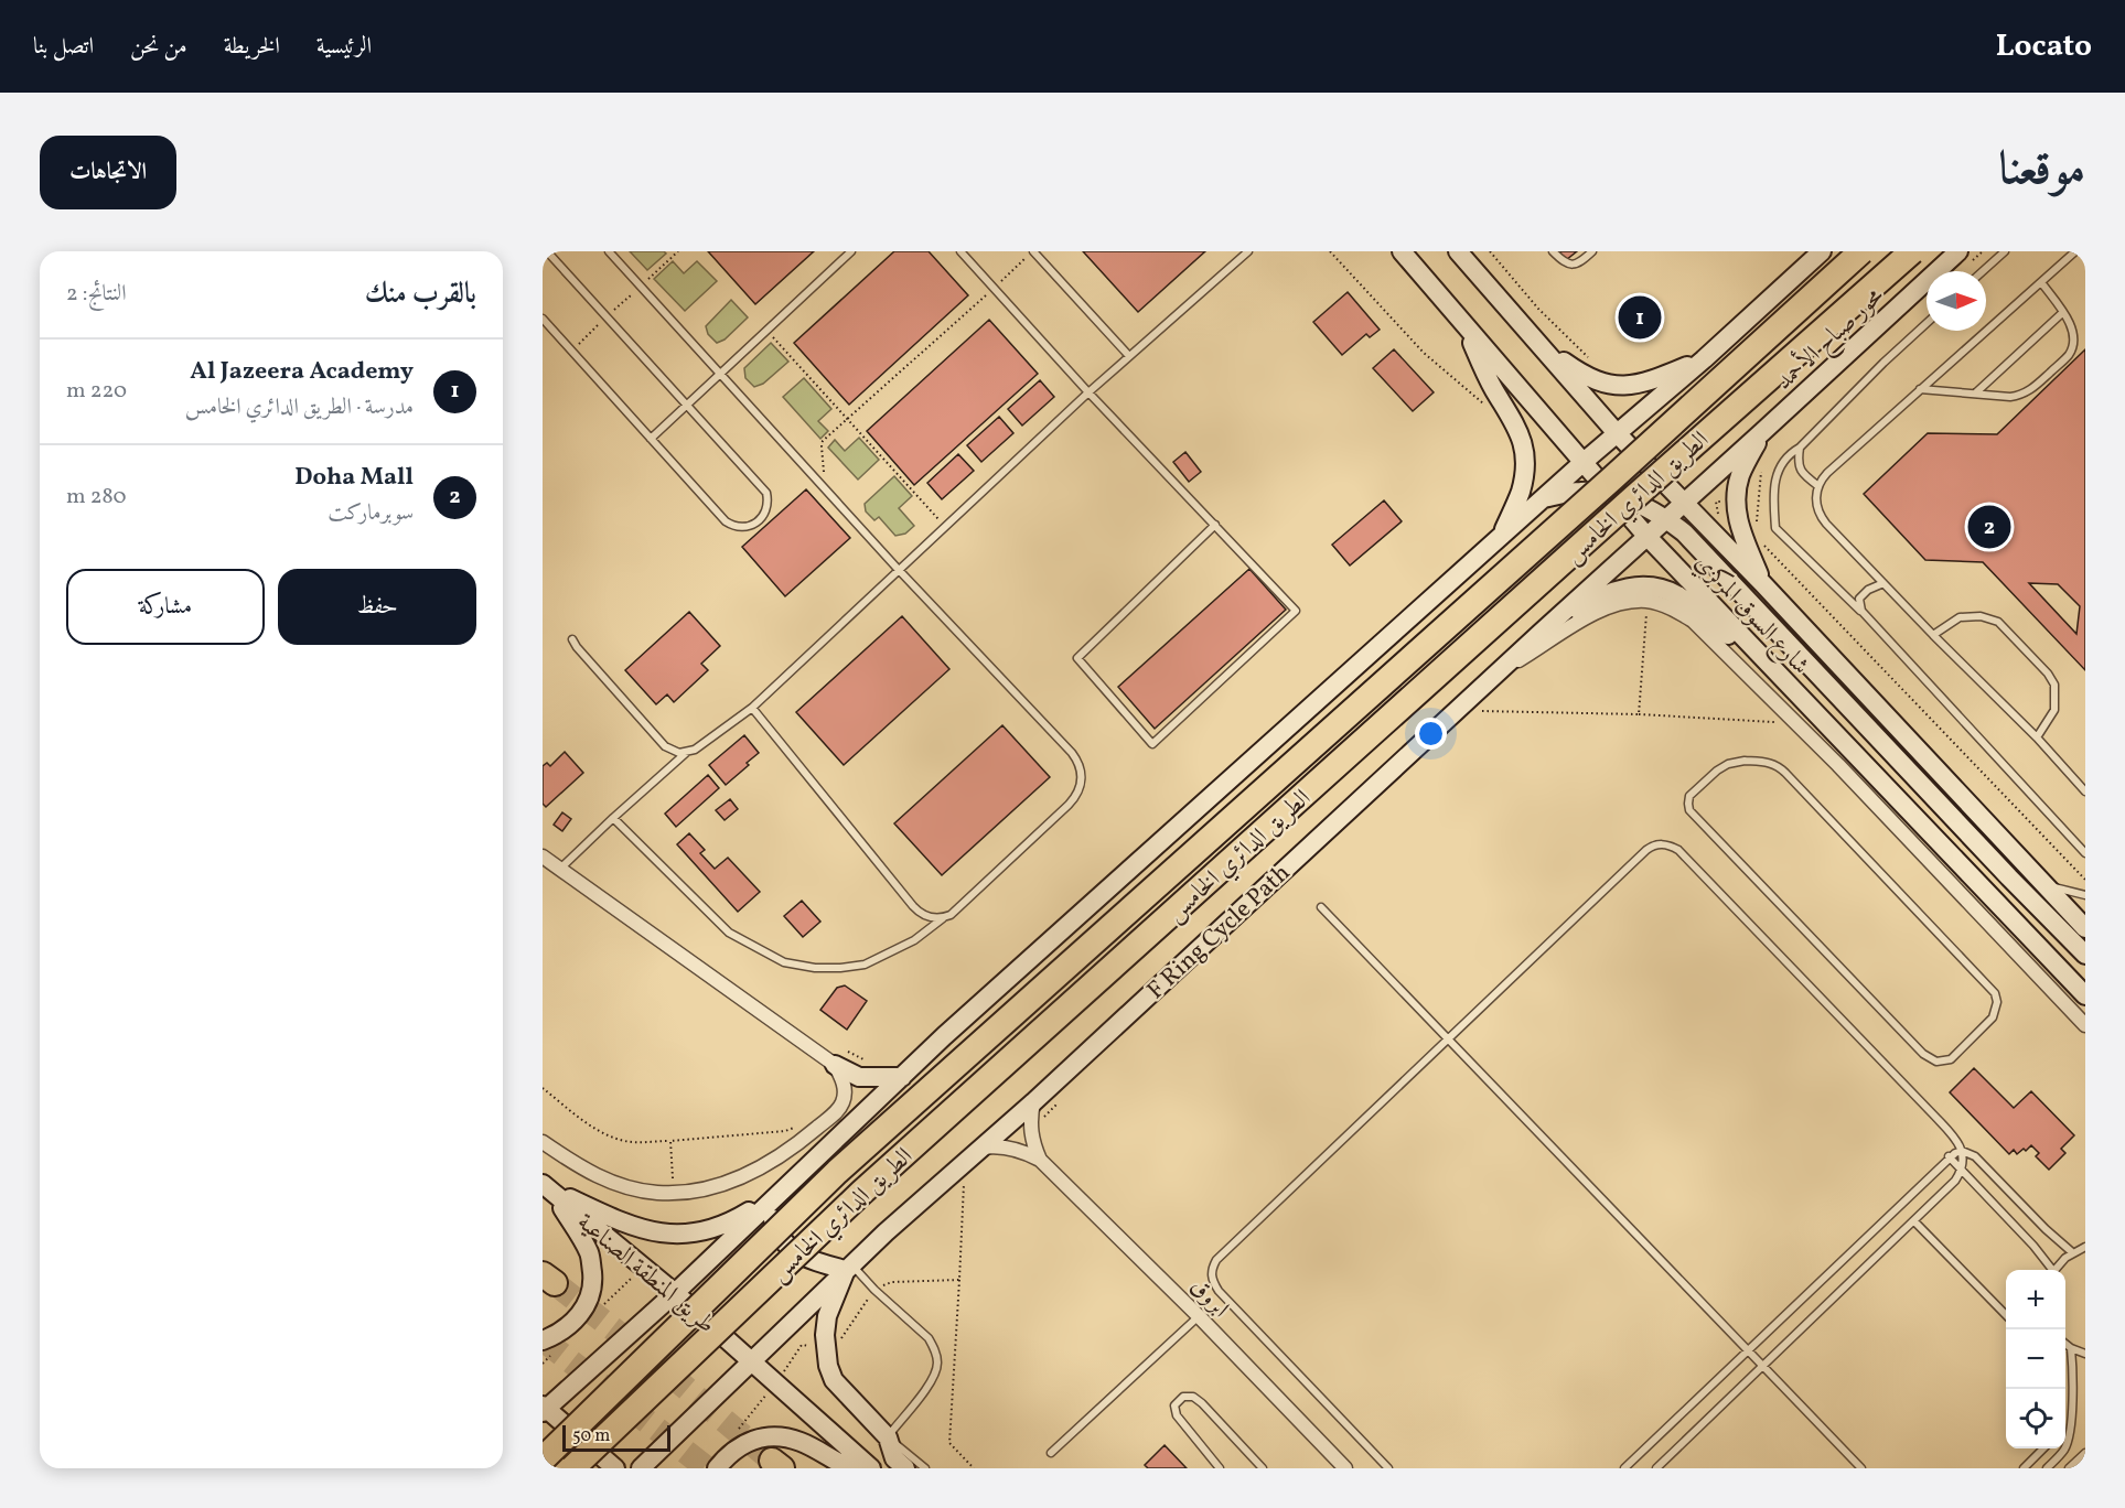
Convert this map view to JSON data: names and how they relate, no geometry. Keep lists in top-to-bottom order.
{
  "streets": {
    "highway": ["الطريق الدائري الخامس"],
    "street": [
      "محور صباح الأحمد",
      "شارع السوق المركزي",
      "طريق المنطقة الصناعية",
      "ابروق"
    ]
  },
  "crossings": [
    ["محور صباح الأحمد", "الطريق الدائري الخامس"],
    ["الطريق الدائري الخامس", "شارع السوق المركزي"],
    ["الطريق الدائري الخامس", "طريق المنطقة الصناعية"],
    ["الطريق الدائري الخامس", "ابروق"]
  ],
  "scale_bar": "50 m",
  "north": "right",
  "page": {
    "header": "Locato",
    "nav": [
      "الرئيسية",
      "الخريطة",
      "من نحن",
      "اتصل بنا"
    ],
    "title": "موقعنا",
    "buttons": [
      "الاتجاهات",
      ["حفظ", "مشاركة"]
    ],
    "heading": ["بالقرب منك", "النتائج: 2"],
    "pins": ["1", "2"],
    "list": [
      {
        "mark": "1",
        "name": "Al Jazeera Academy",
        "note": "مدرسة · الطريق الدائري الخامس",
        "value": "220 m"
      },
      {
        "mark": "2",
        "name": "Doha Mall",
        "note": "سوبرماركت",
        "value": "280 m"
      }
    ],
    "map_buttons": ["+", "−"],
    "scale": "50 m"
  }
}
